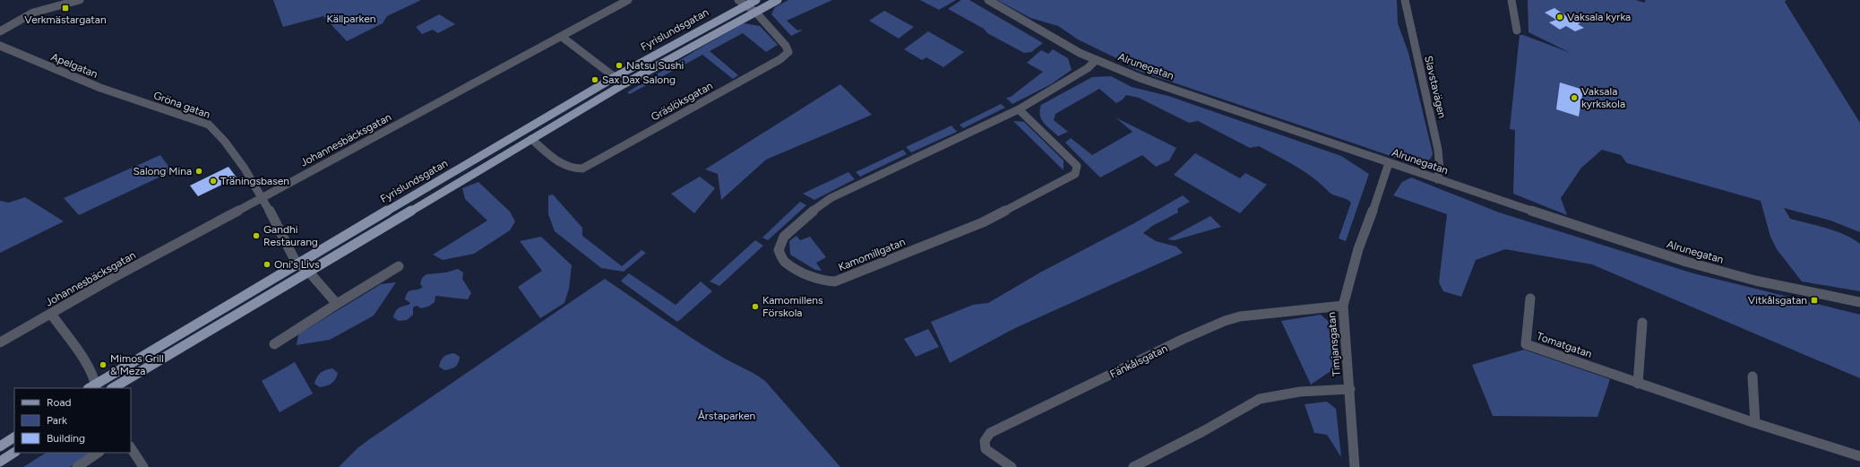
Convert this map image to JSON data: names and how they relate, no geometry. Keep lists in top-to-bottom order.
{
  "streets": {
    "main road": ["Fyrislundsgatan"],
    "street": [
      "Apelgatan",
      "Alrunegatan",
      "Slavstavägen",
      "Gräslöksgatan",
      "Gröna gatan",
      "Johannesbäcksgatan",
      "Kamomillgatan",
      "Timjansgatan",
      "Tomatgatan",
      "Fänkålsgatan"
    ]
  },
  "crossings": [
    ["Fyrislundsgatan", "Gräslöksgatan"],
    ["Fyrislundsgatan", "Gröna gatan"],
    ["Apelgatan", "Gröna gatan"],
    ["Alrunegatan", "Slavstavägen"],
    ["Alrunegatan", "Kamomillgatan"],
    ["Alrunegatan", "Timjansgatan"],
    ["Gröna gatan", "Johannesbäcksgatan"],
    ["Timjansgatan", "Fänkålsgatan"]
  ],
  "parks": ["Källparken", "Årstaparken"],
  "places": {
    "transit": ["Verkmästargatan", "Vitkålsgatan"],
    "other": [
      "Vaksala kyrka",
      "Natsu Sushi",
      "Sax Dax Salong",
      "Vaksala kyrkskola",
      "Salong Mina",
      "Träningsbasen",
      "Gandhi Restaurang",
      "Oni's Livs",
      "Kamomillens Förskola",
      "Mimos Grill & Meza"
    ]
  },
  "legend": ["Road", "Park", "Building"]
}
